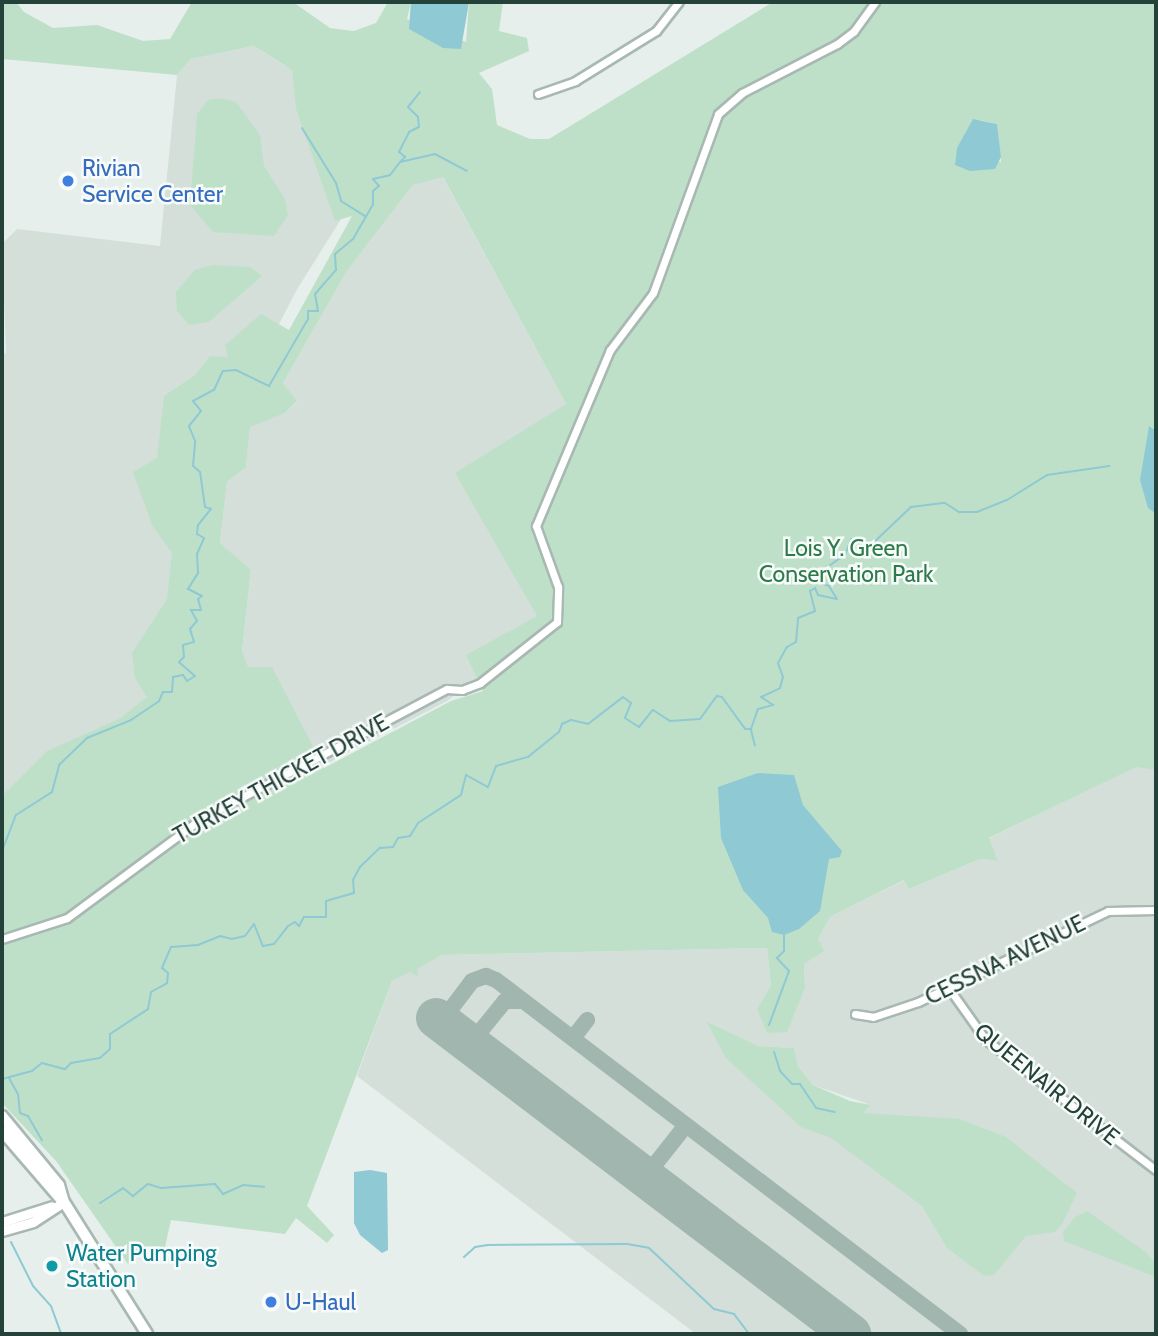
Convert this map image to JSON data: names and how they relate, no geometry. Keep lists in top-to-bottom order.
{
  "streets": {
    "street": ["TURKEY THICKET DRIVE", "CESSNA AVENUE", "QUEENAIR DRIVE"]
  },
  "crossings": [
    ["CESSNA AVENUE", "QUEENAIR DRIVE"]
  ],
  "parks": ["Lois Y. Green Conservation Park"],
  "places": ["Rivian Service Center", "Water Pumping Station", "U-Haul"]
}
